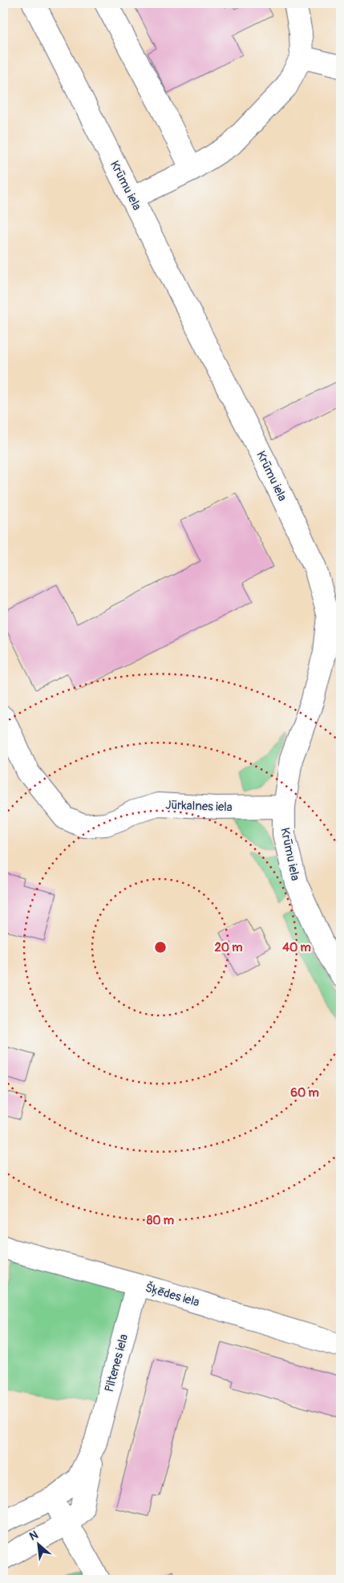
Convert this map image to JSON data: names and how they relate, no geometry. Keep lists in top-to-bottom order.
{
  "streets": {
    "street": [
      "Krūmu iela",
      "Jūrkalnes iela",
      "Šķēdes iela",
      "Piltenes iela"
    ]
  },
  "crossings": [
    ["Krūmu iela", "Jūrkalnes iela"],
    ["Šķēdes iela", "Piltenes iela"]
  ],
  "north": "top left",
  "rings": [
    "20 m",
    "40 m",
    "60 m",
    "80 m"
  ]
}
